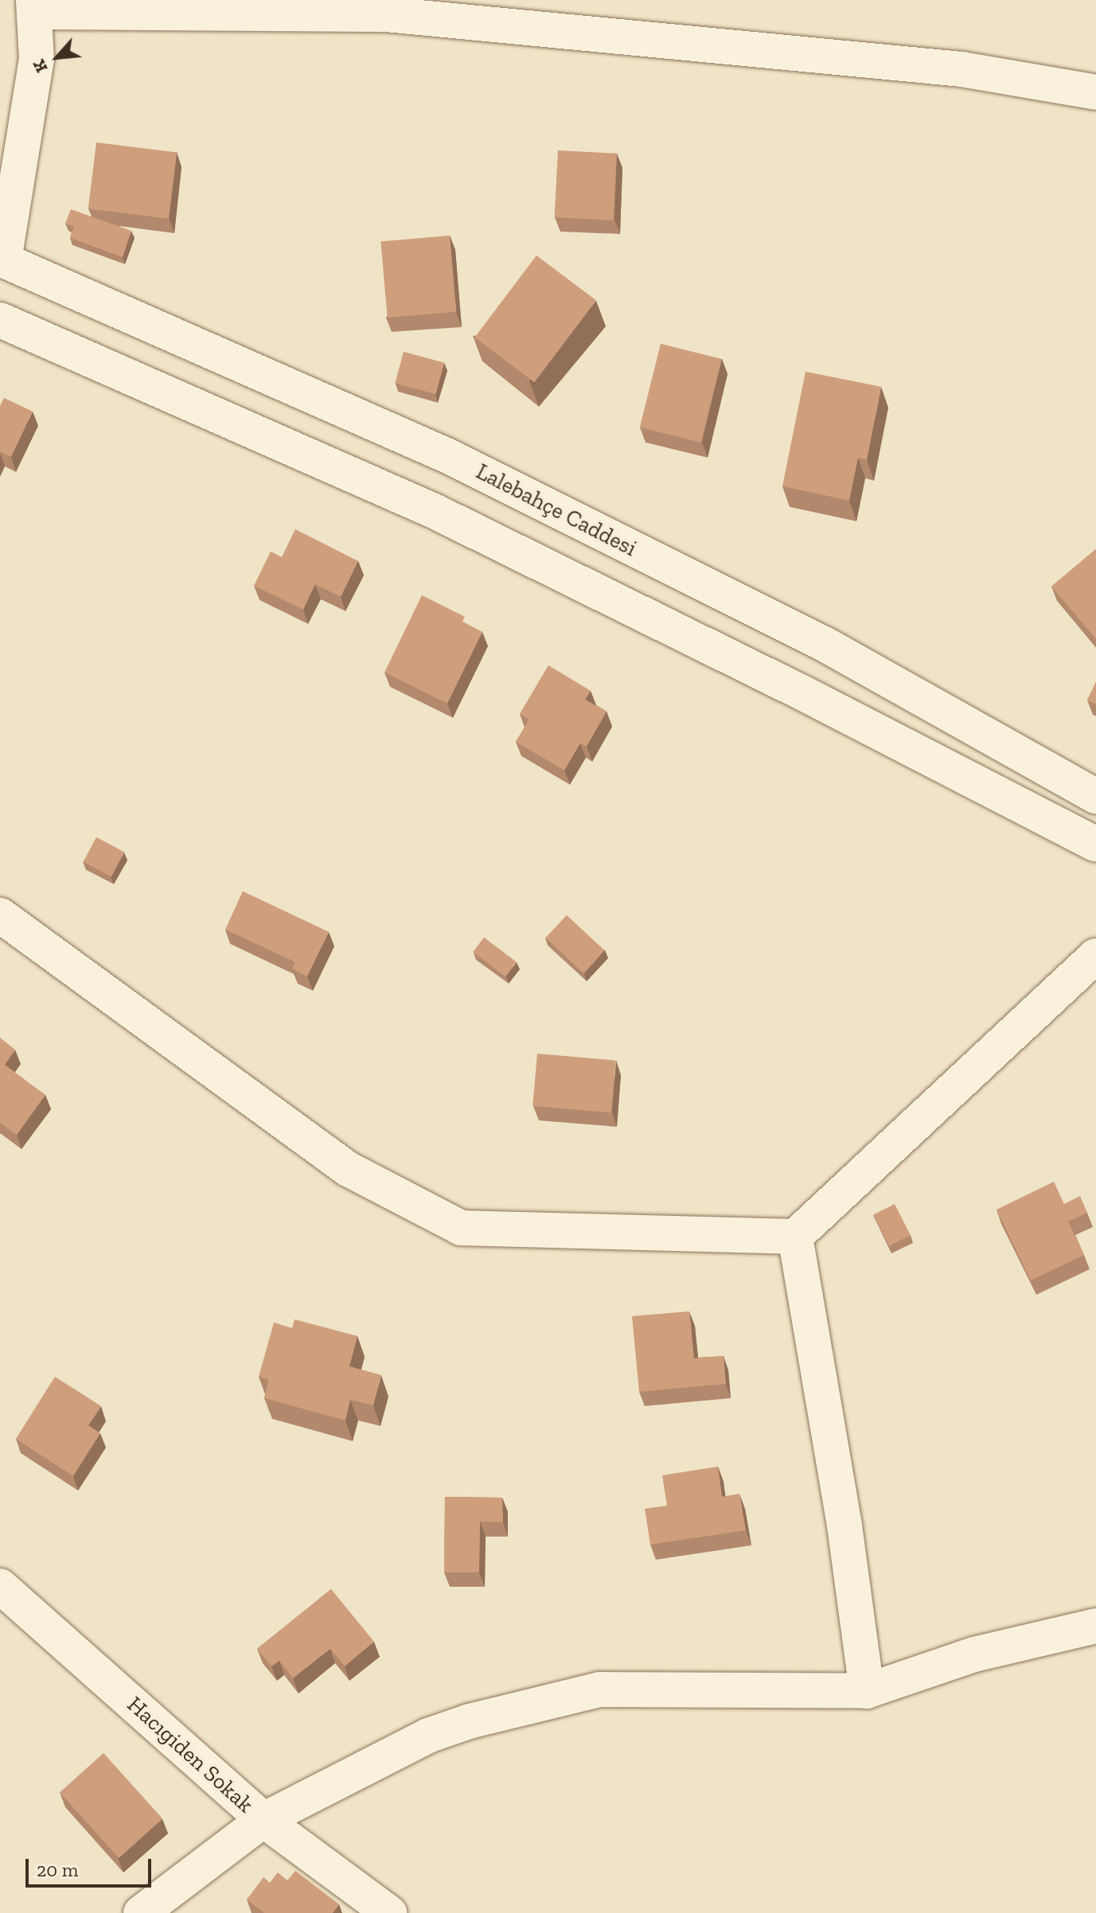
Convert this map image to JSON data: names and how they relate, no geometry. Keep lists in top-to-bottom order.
{
  "streets": {
    "street": ["Lalebahçe Caddesi", "Hacıgiden Sokak"]
  },
  "scale_bar": "20 m",
  "north": "bottom left"
}
